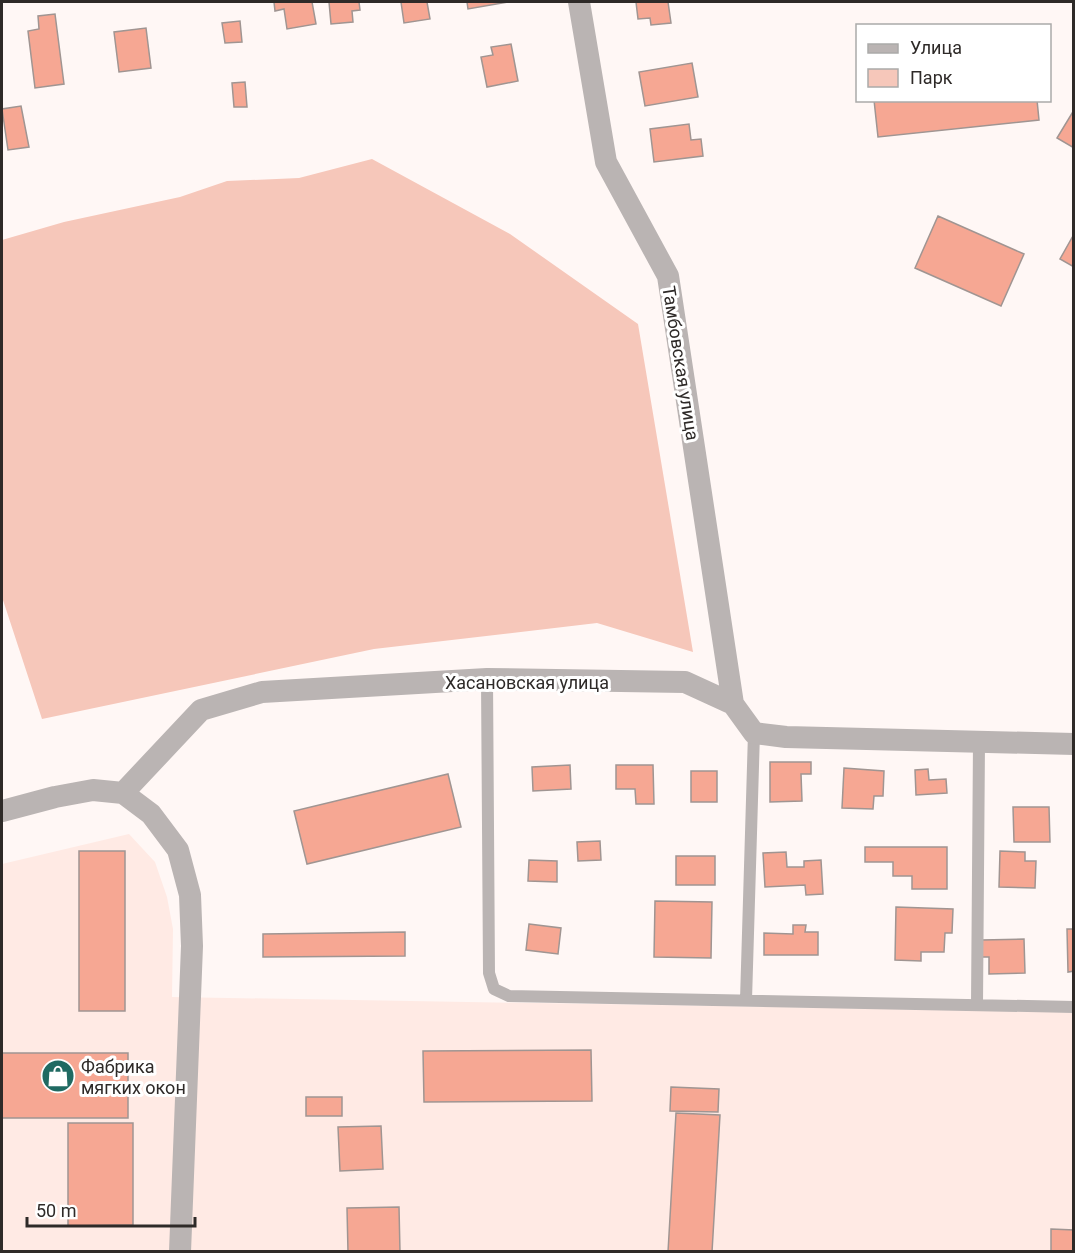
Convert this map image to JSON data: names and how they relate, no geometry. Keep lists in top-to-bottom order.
{
  "streets": {
    "street": ["Тамбовская улица", "Хасановская улица"]
  },
  "crossings": [
    ["Тамбовская улица", "Хасановская улица"]
  ],
  "places": {
    "shop": ["Фабрика мягких окон"]
  },
  "legend": ["Улица", "Парк"],
  "scale_bar": "50 m"
}
